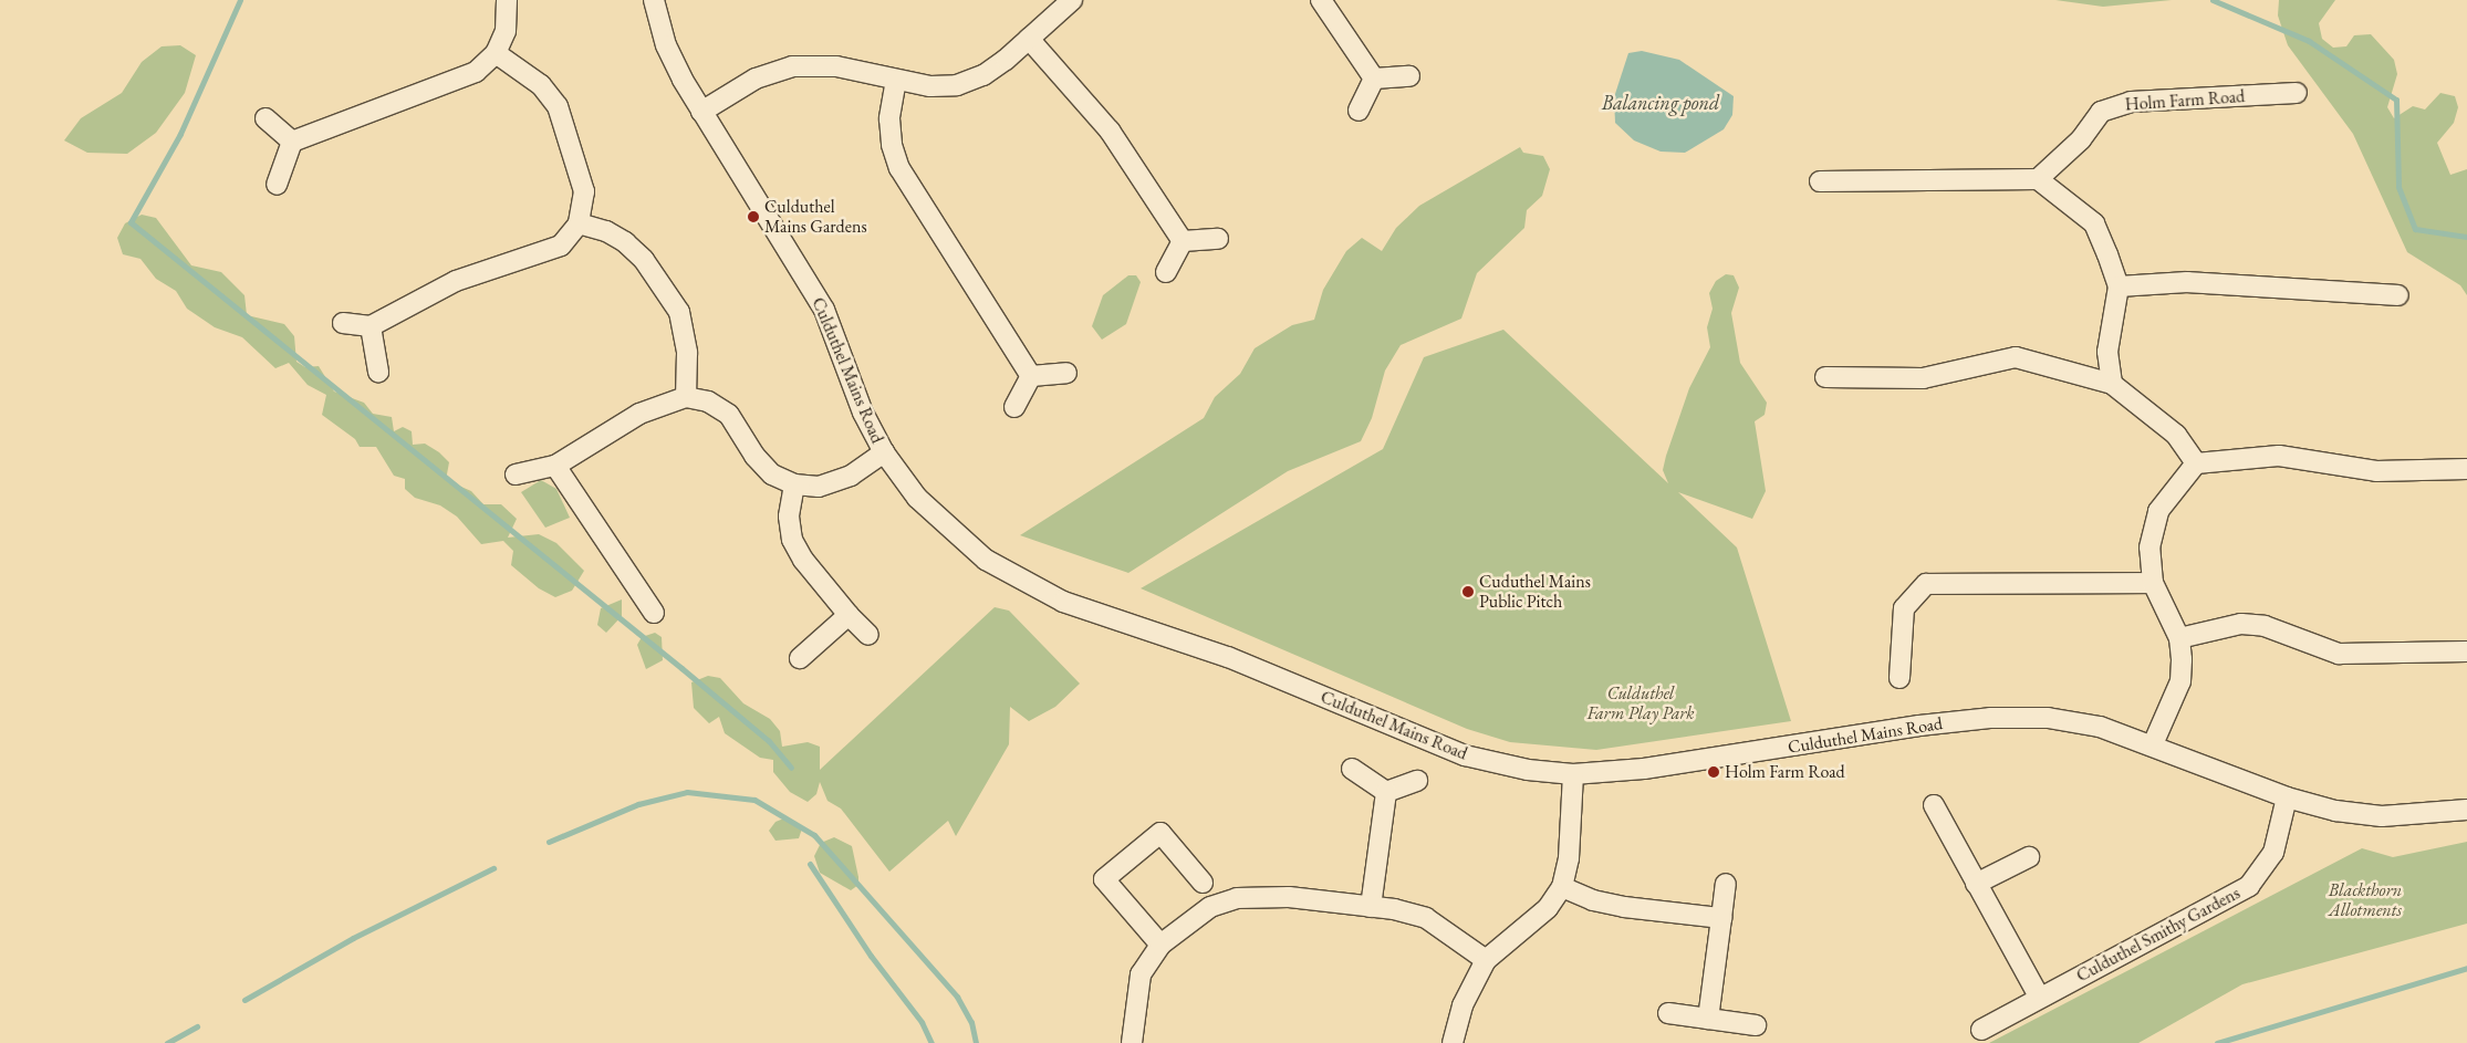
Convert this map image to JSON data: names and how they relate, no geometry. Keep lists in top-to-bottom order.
{
  "streets": {
    "street": ["Holm Farm Road", "Culduthel Mains Road", "Culduthel Smithy Gardens"]
  },
  "crossings": [
    ["Culduthel Mains Road", "Culduthel Smithy Gardens"]
  ],
  "water": ["Balancing pond"],
  "parks": ["Culduthel Farm Play Park", "Blackthorn Allotments"],
  "places": ["Culduthel Mains Gardens", "Cuduthel Mains Public Pitch", "Holm Farm Road"]
}
